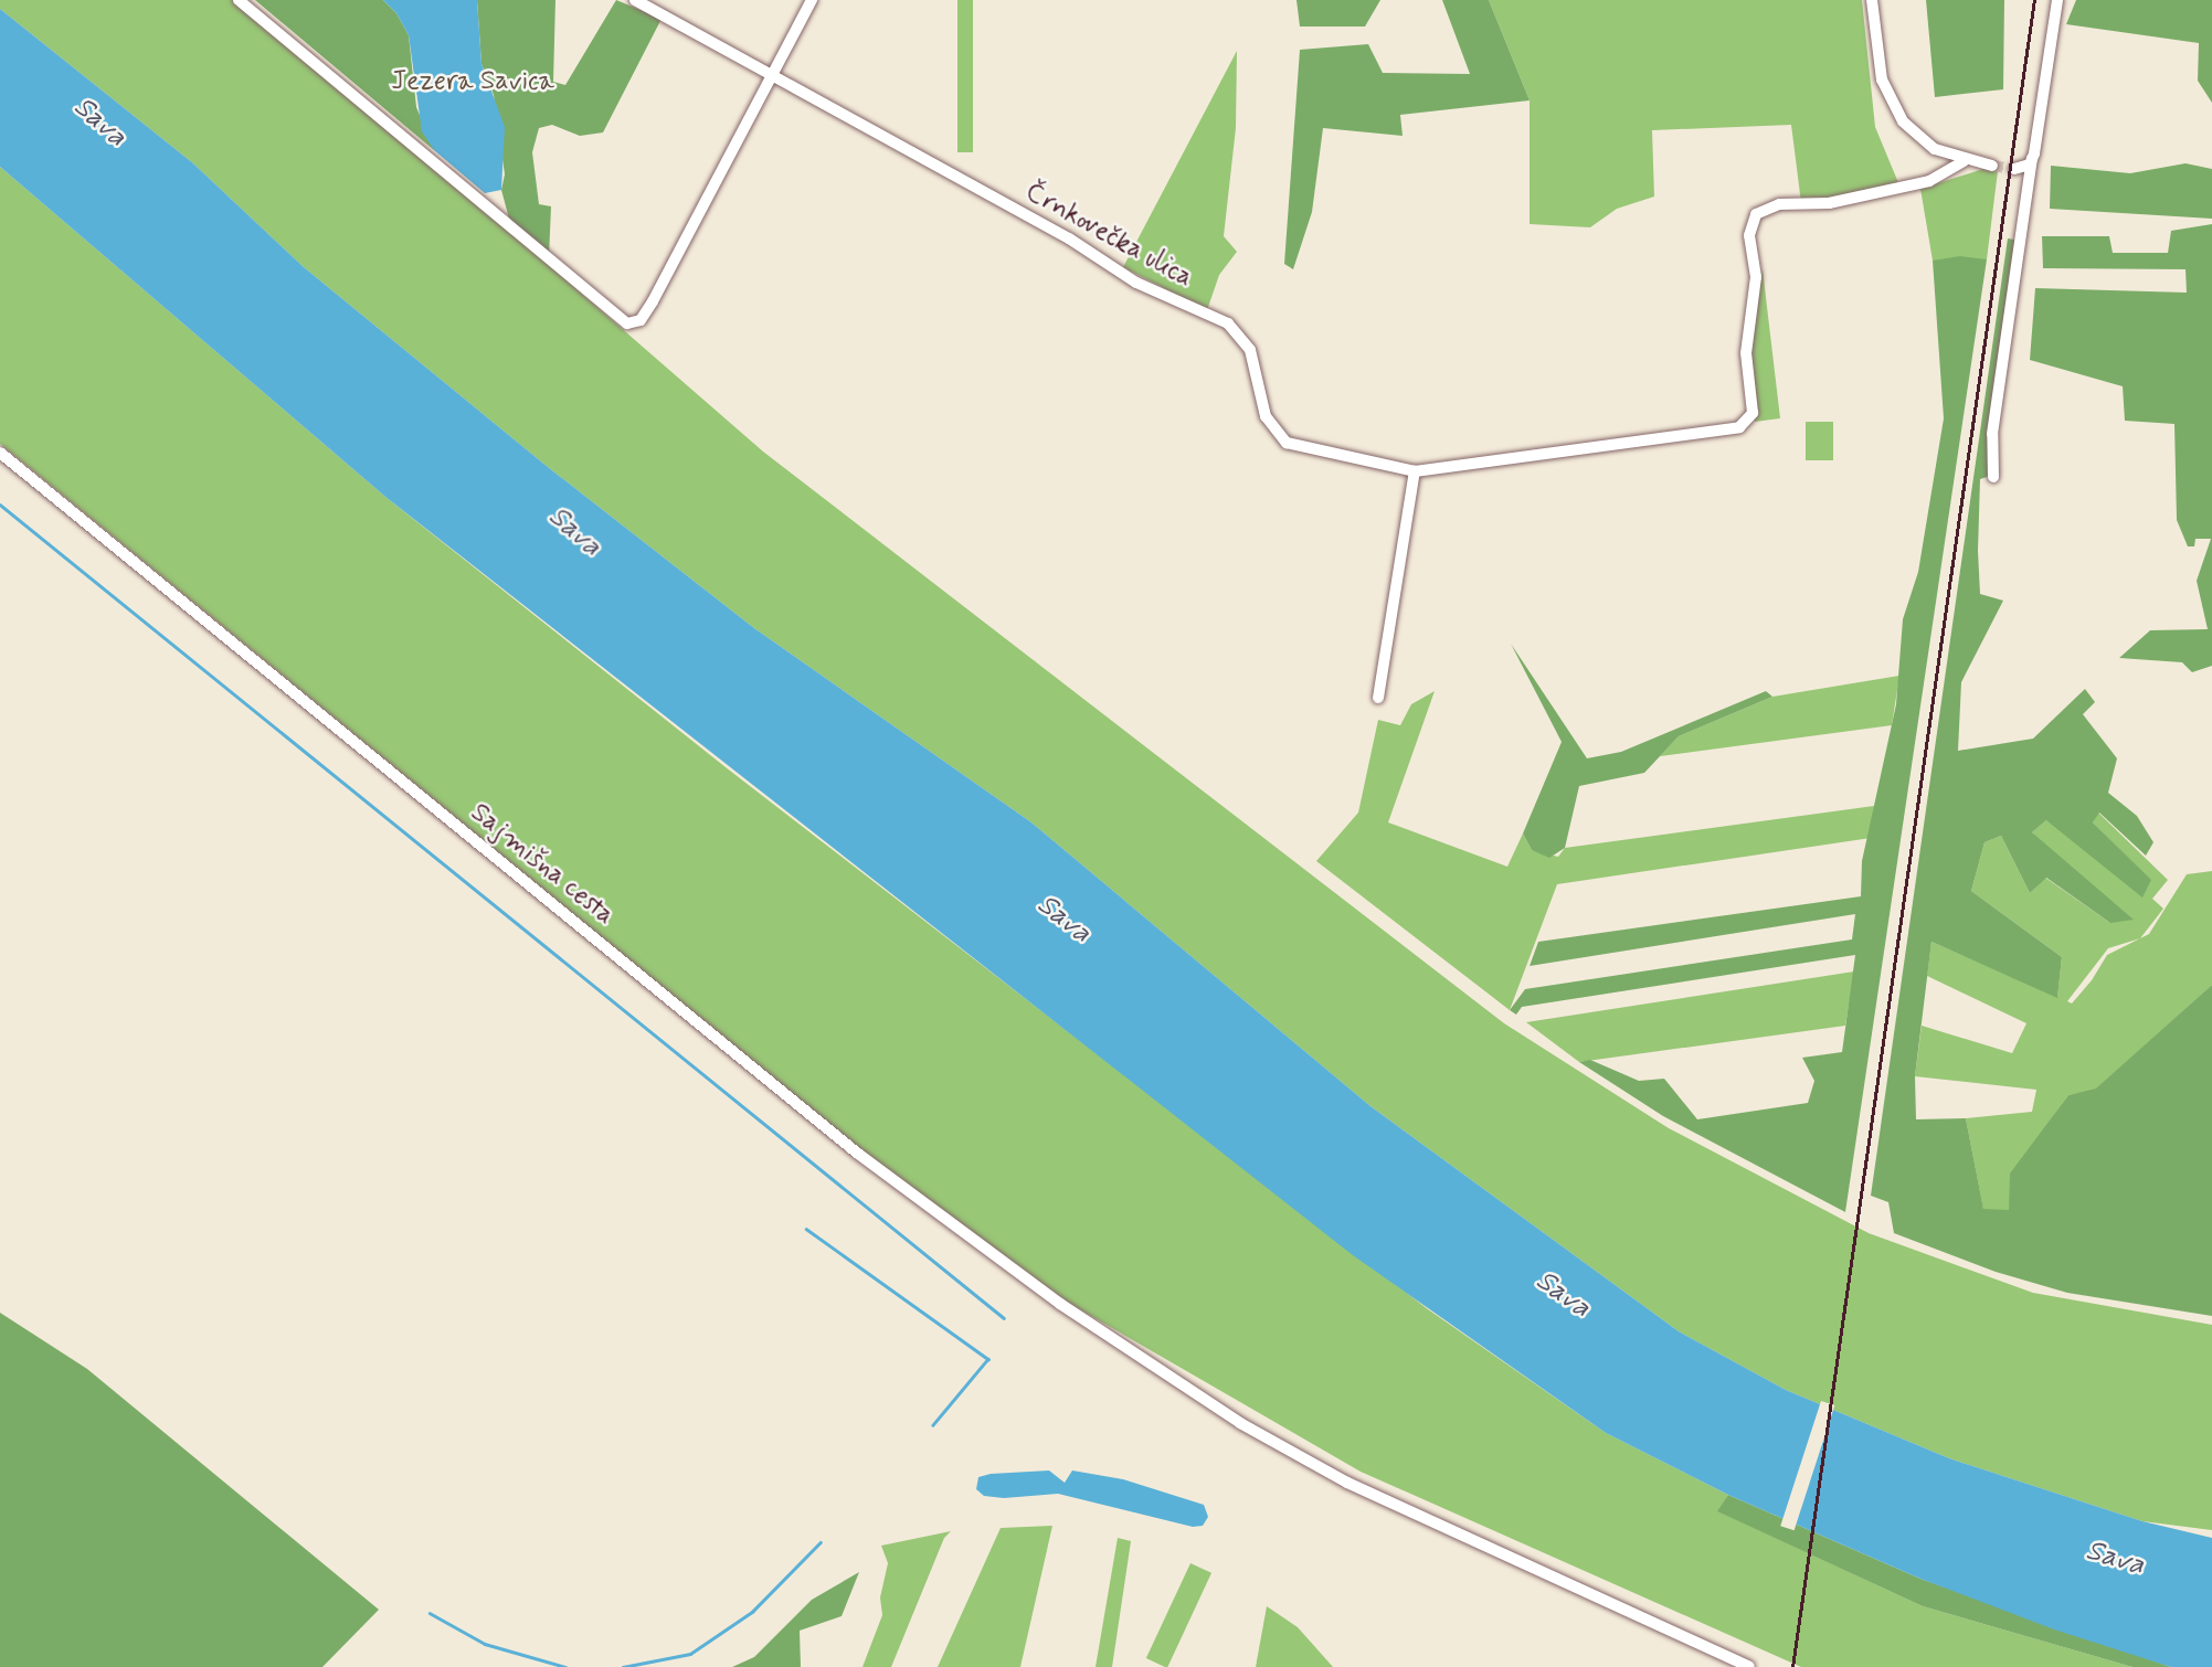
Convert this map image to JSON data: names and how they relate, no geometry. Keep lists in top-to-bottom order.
{
  "streets": {
    "street": ["Črnkovečka ulica", "Sajmišna cesta"]
  },
  "water": ["Sava"],
  "parks": ["Jezera Savica"]
}
